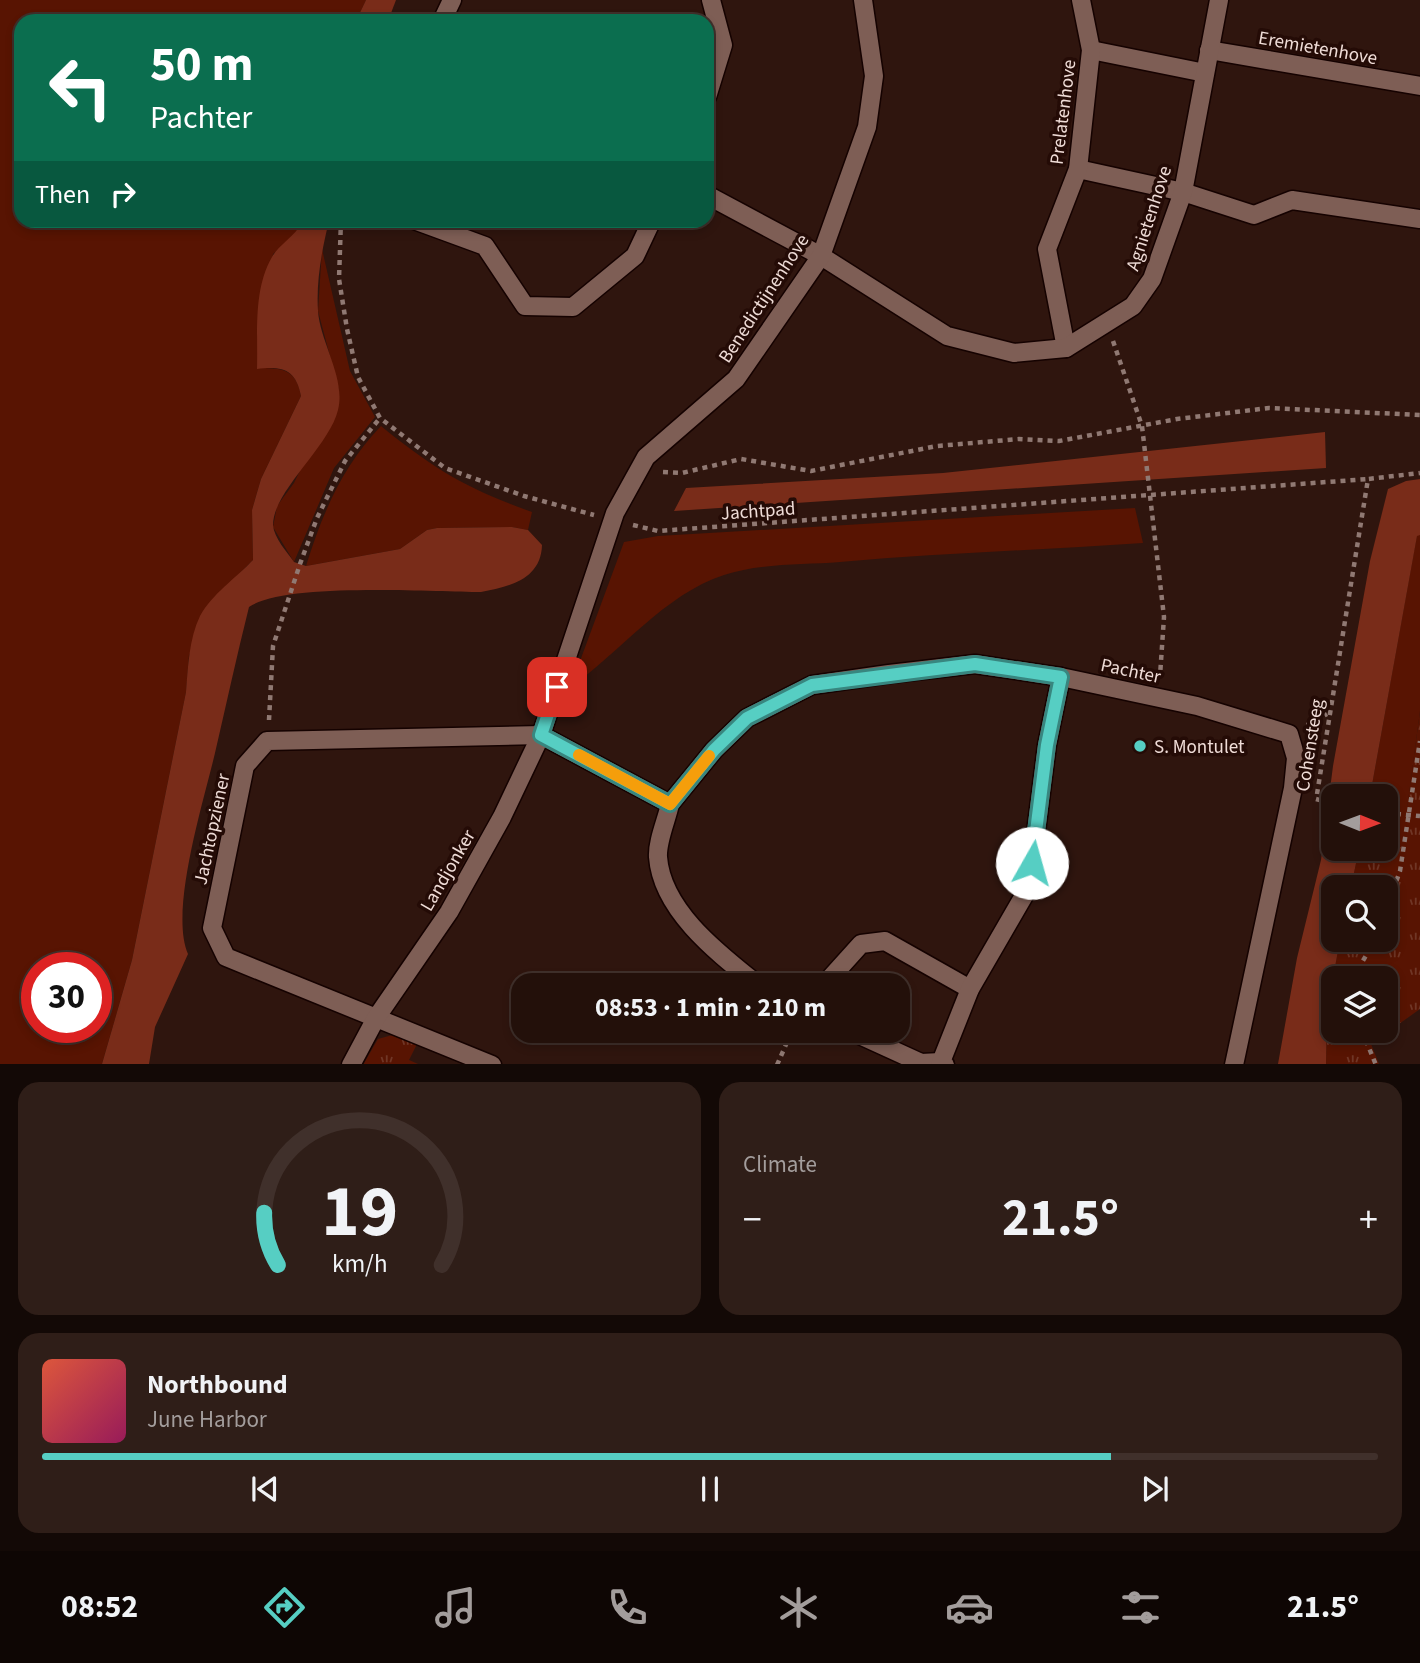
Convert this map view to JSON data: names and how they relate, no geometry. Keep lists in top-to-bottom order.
{
  "streets": {
    "street": [
      "Eremietenhove",
      "Prelatenhove",
      "Agnietenhove",
      "Benedictijnenhove",
      "Pachter",
      "Jachtopziener",
      "Landjonker"
    ],
    "path": ["Jachtpad", "Cohensteeg"]
  },
  "crossings": [
    ["Eremietenhove", "Agnietenhove"],
    ["Prelatenhove", "Agnietenhove"],
    ["Agnietenhove", "Benedictijnenhove"],
    ["Benedictijnenhove", "Jachtpad"],
    ["Benedictijnenhove", "Landjonker"],
    ["Jachtpad", "Cohensteeg"],
    ["Jachtopziener", "Landjonker"]
  ],
  "places": ["S. Montulet"],
  "north": "right",
  "page": {
    "turn": ["50 m", "Pachter"],
    "then": "Then",
    "limit": "30",
    "trip": "08:53 · 1 min · 210 m",
    "tile": "Climate",
    "heat": ["−", "21.5°", "+"],
    "song": ["Northbound", "June Harbor"],
    "tabs": ["08:52", "21.5°"],
    "gauge": ["19", "km/h"]
  }
}
